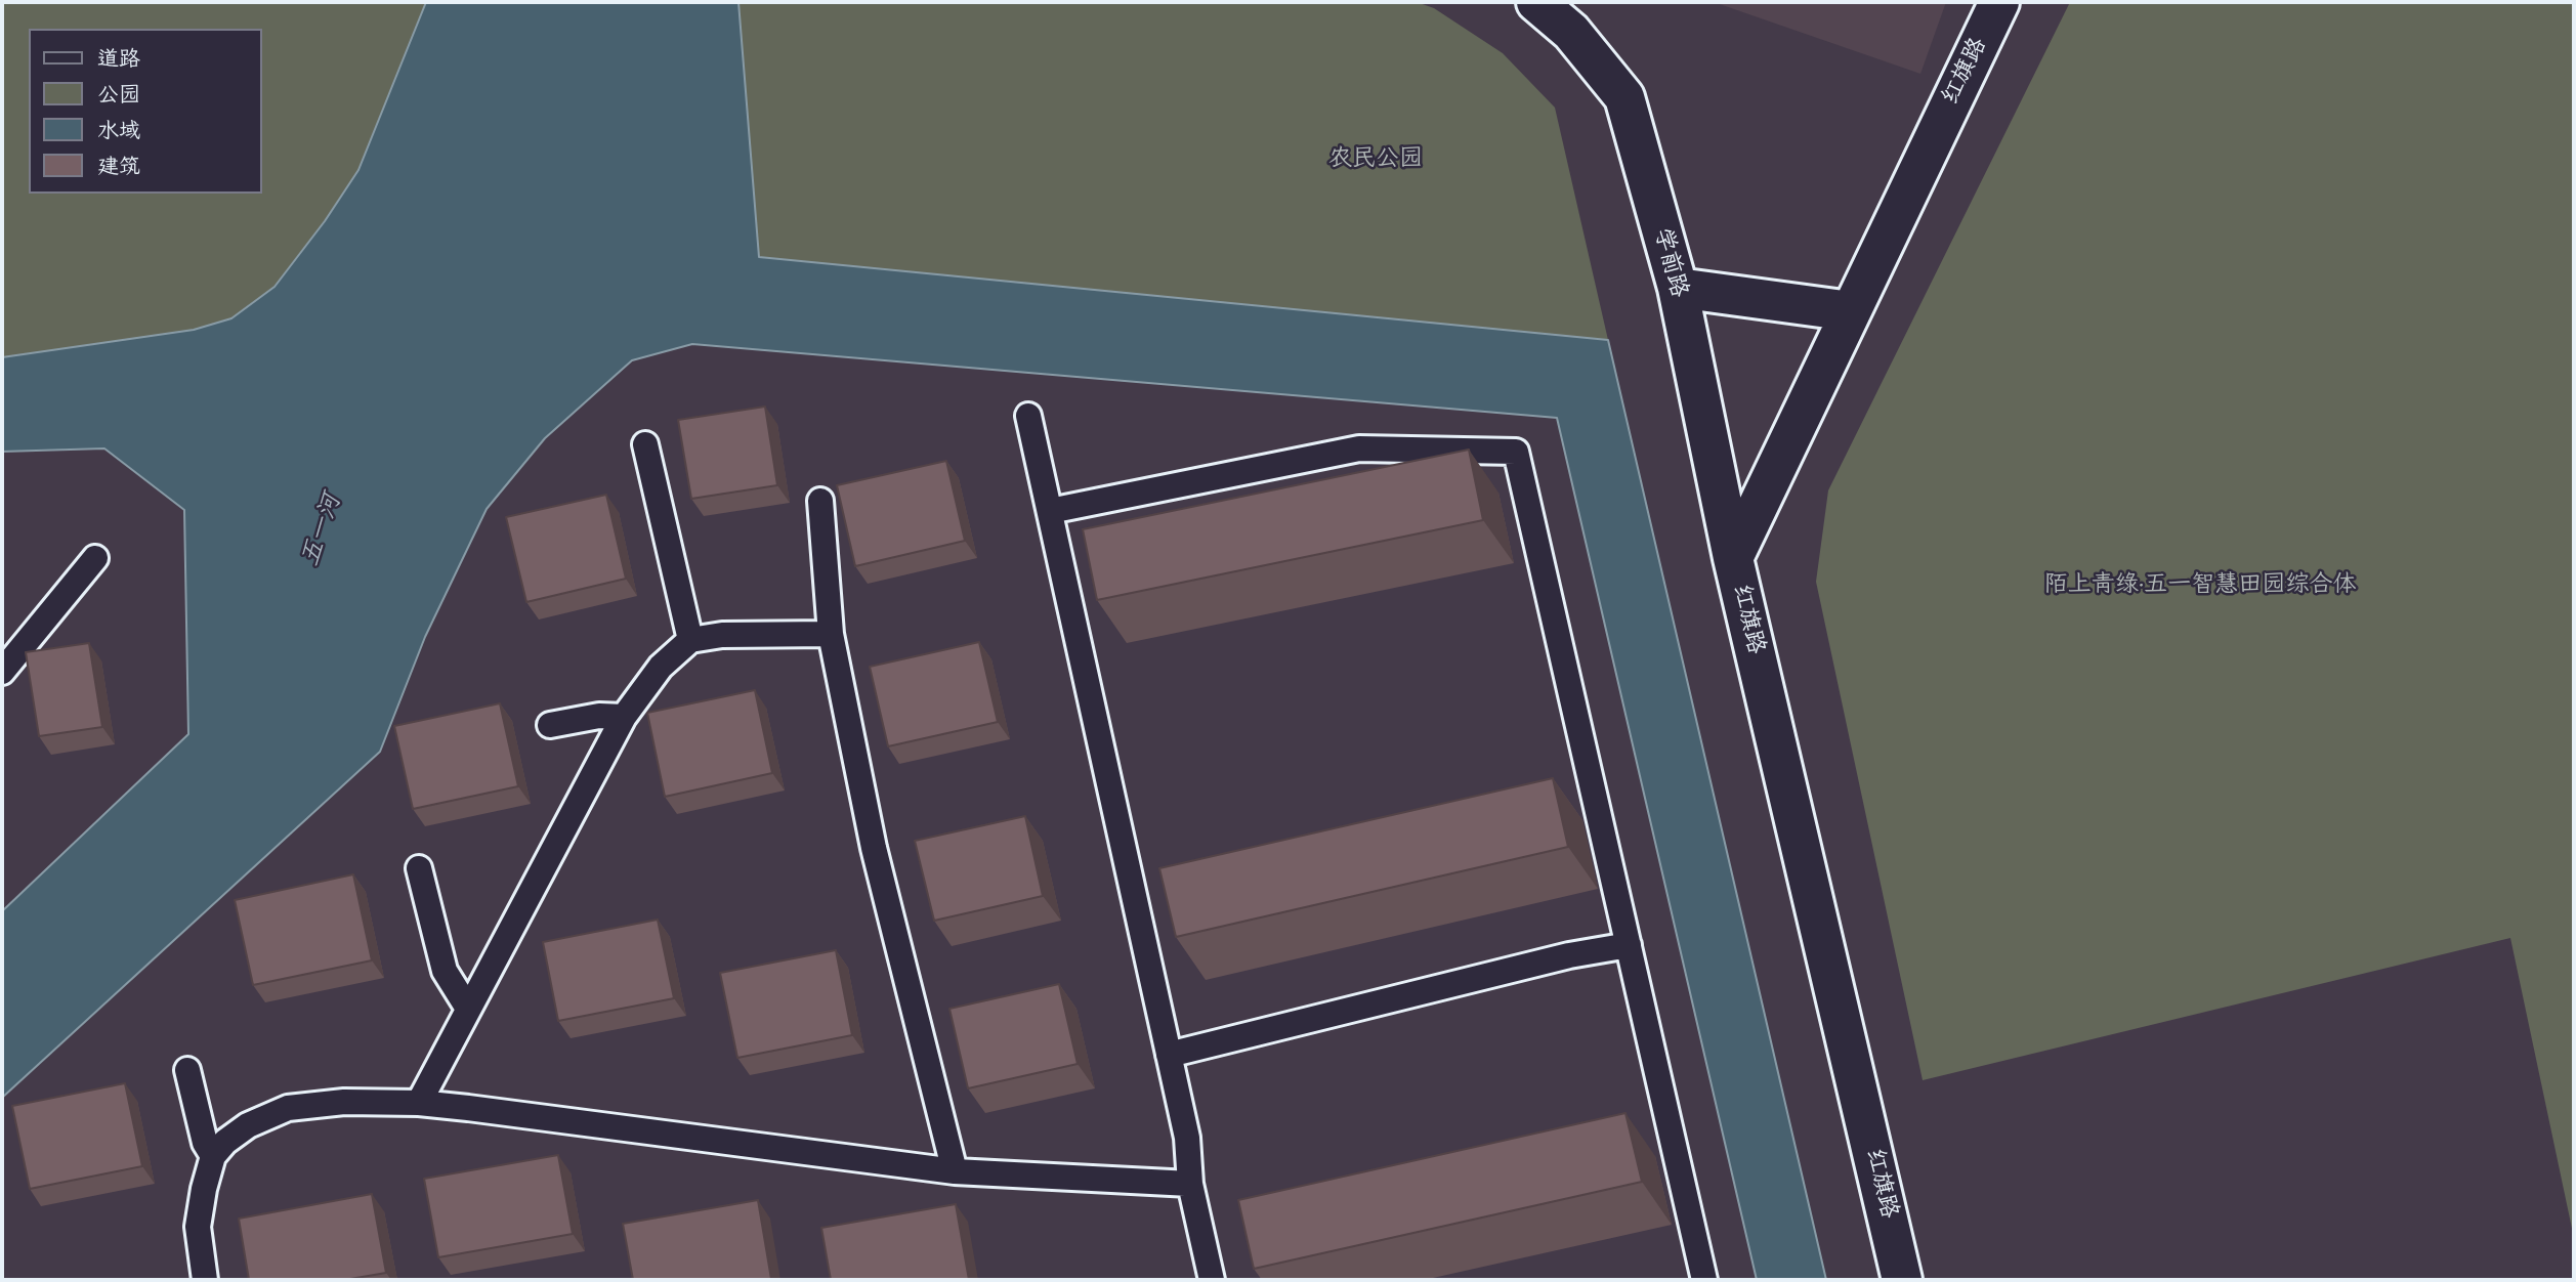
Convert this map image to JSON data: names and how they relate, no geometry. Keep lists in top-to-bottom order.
{
  "streets": {
    "street": ["红旗路", "学前路"]
  },
  "crossings": [
    ["红旗路", "学前路"]
  ],
  "water": ["五一河"],
  "parks": ["农民公园", "陌上青绿·五一智慧田园综合体"],
  "legend": [
    "道路",
    "公园",
    "水域",
    "建筑"
  ]
}
